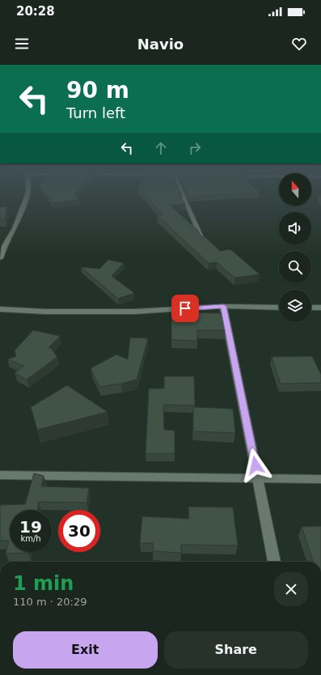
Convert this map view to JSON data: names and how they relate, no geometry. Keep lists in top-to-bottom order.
{
  "north": "top",
  "page": {
    "status": "20:28",
    "header": "Navio",
    "turn": ["90 m", "Turn left"],
    "speed": "19 km/h",
    "limit": "30",
    "heading": ["1 min", "110 m · 20:29"],
    "buttons": ["Exit", "Share"]
  }
}
